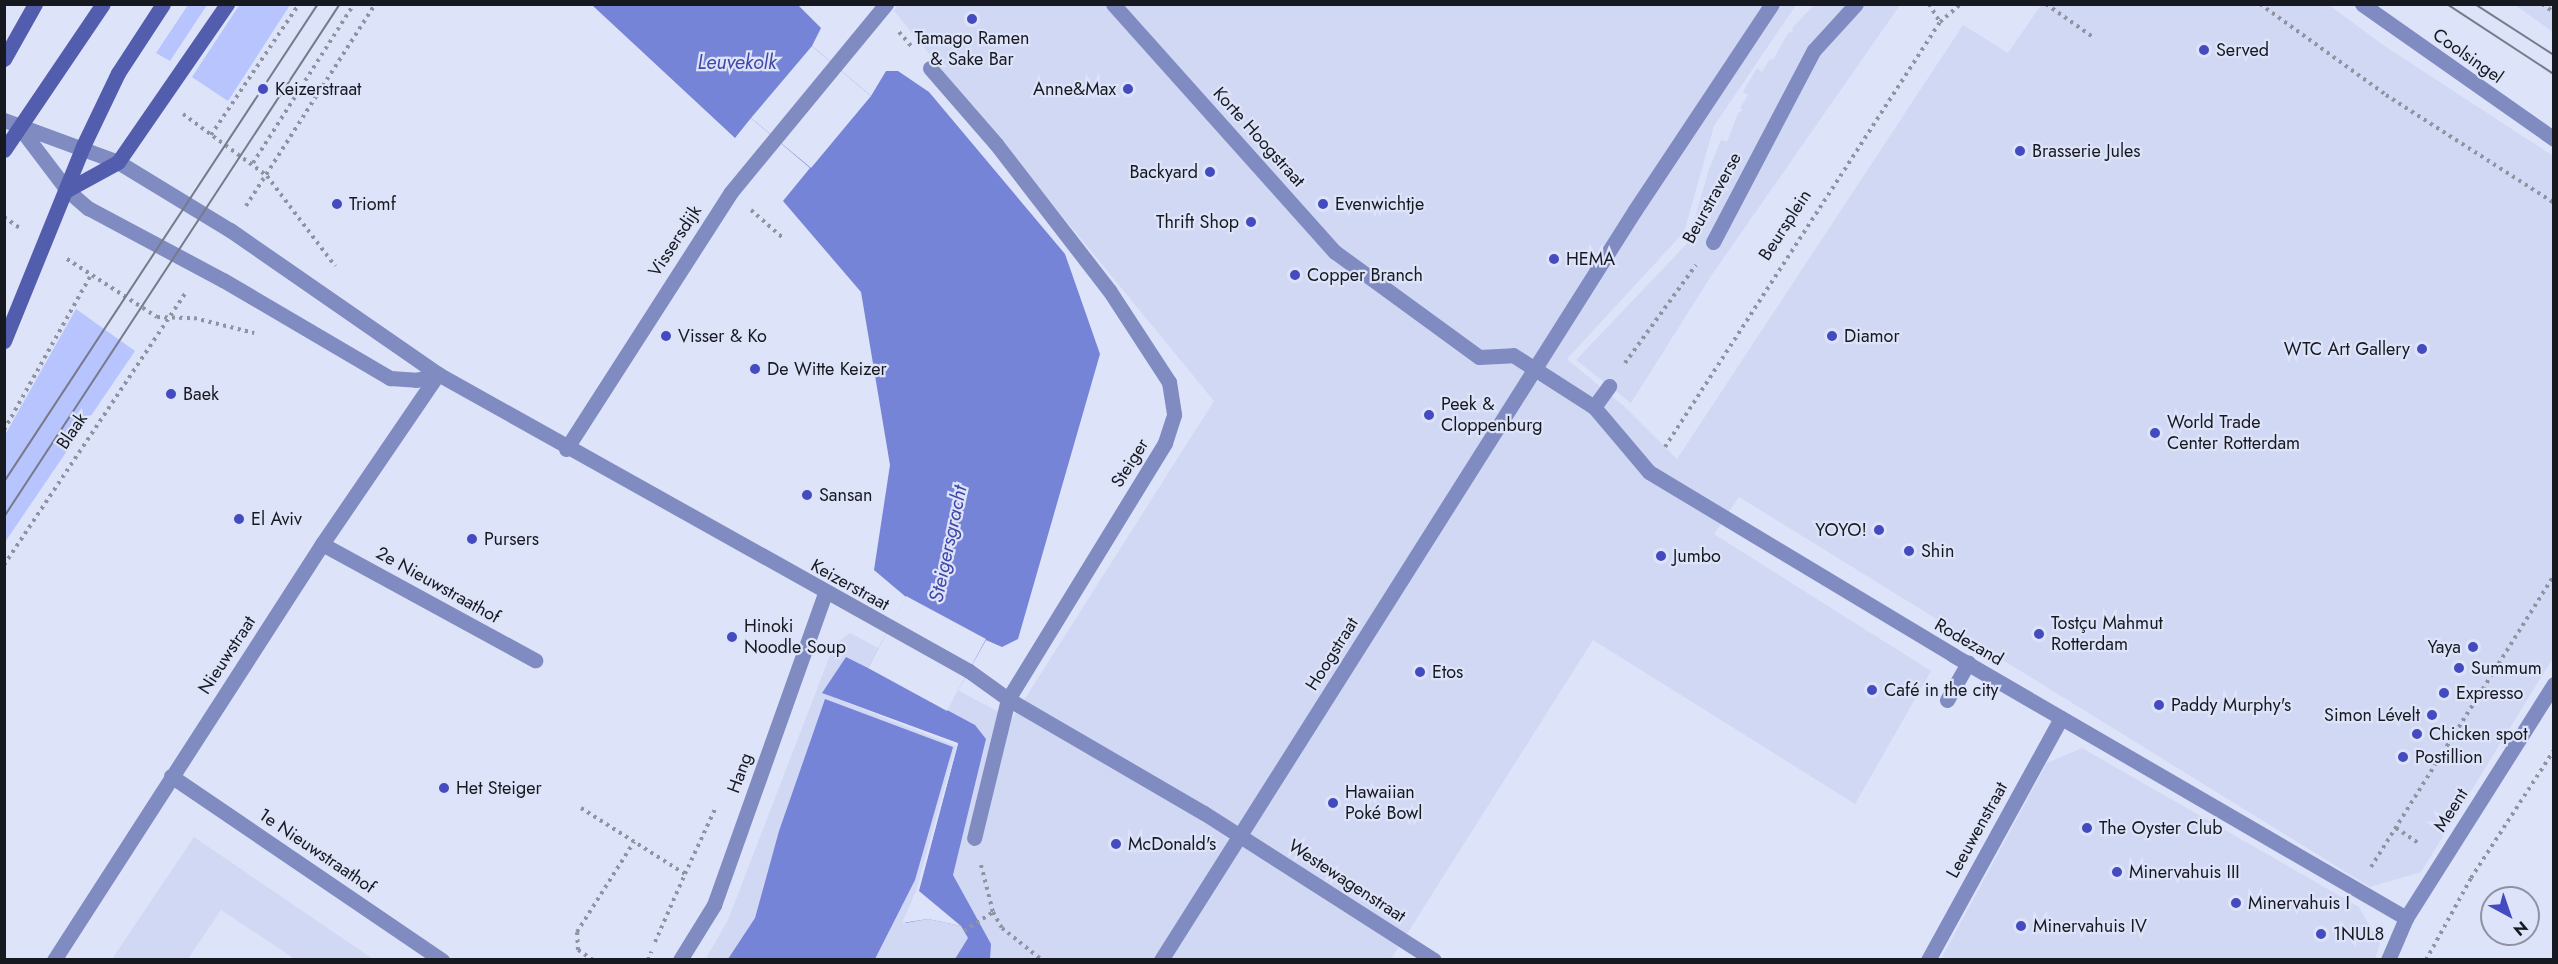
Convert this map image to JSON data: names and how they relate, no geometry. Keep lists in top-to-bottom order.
{
  "streets": {
    "street": [
      "Coolsingel",
      "Korte Hoogstraat",
      "Beurstraverse",
      "Vissersdijk",
      "Steiger",
      "2e Nieuwstraathof",
      "Keizerstraat",
      "Rodezand",
      "Hoogstraat",
      "Nieuwstraat",
      "Hang",
      "Meent",
      "Leeuwenstraat",
      "1e Nieuwstraathof",
      "Westewagenstraat"
    ],
    "path": ["Beursplein", "Blaak"]
  },
  "crossings": [
    ["Korte Hoogstraat", "Rodezand"],
    ["Korte Hoogstraat", "Hoogstraat"],
    ["Beursplein", "Rodezand"],
    ["Vissersdijk", "Keizerstraat"],
    ["Steiger", "Keizerstraat"],
    ["2e Nieuwstraathof", "Nieuwstraat"],
    ["Keizerstraat", "Hoogstraat"],
    ["Keizerstraat", "Nieuwstraat"],
    ["Keizerstraat", "Hang"],
    ["Keizerstraat", "Westewagenstraat"],
    ["Rodezand", "Hoogstraat"],
    ["Rodezand", "Meent"],
    ["Rodezand", "Leeuwenstraat"],
    ["Hoogstraat", "Westewagenstraat"],
    ["Nieuwstraat", "1e Nieuwstraathof"]
  ],
  "water": ["Leuvekolk", "Steigersgracht"],
  "places": [
    "Tamago Ramen & Sake Bar",
    "Served",
    "Keizerstraat",
    "Anne&Max",
    "Brasserie Jules",
    "Backyard",
    "Triomf",
    "Evenwichtje",
    "Thrift Shop",
    "HEMA",
    "Copper Branch",
    "Visser & Ko",
    "Diamor",
    "WTC Art Gallery",
    "De Witte Keizer",
    "Baek",
    "Peek & Cloppenburg",
    "World Trade Center Rotterdam",
    "Sansan",
    "El Aviv",
    "YOYO!",
    "Pursers",
    "Shin",
    "Jumbo",
    "Tostçu Mahmut Rotterdam",
    "Hinoki Noodle Soup",
    "Yaya",
    "Summum",
    "Etos",
    "Café in the city",
    "Expresso",
    "Paddy Murphy's",
    "Simon Lévelt",
    "Chicken spot",
    "Postillion",
    "Het Steiger",
    "Hawaiian Poké Bowl",
    "The Oyster Club",
    "McDonald's",
    "Minervahuis III",
    "Minervahuis I",
    "Minervahuis IV",
    "1NUL8"
  ],
  "north": "bottom right"
}
